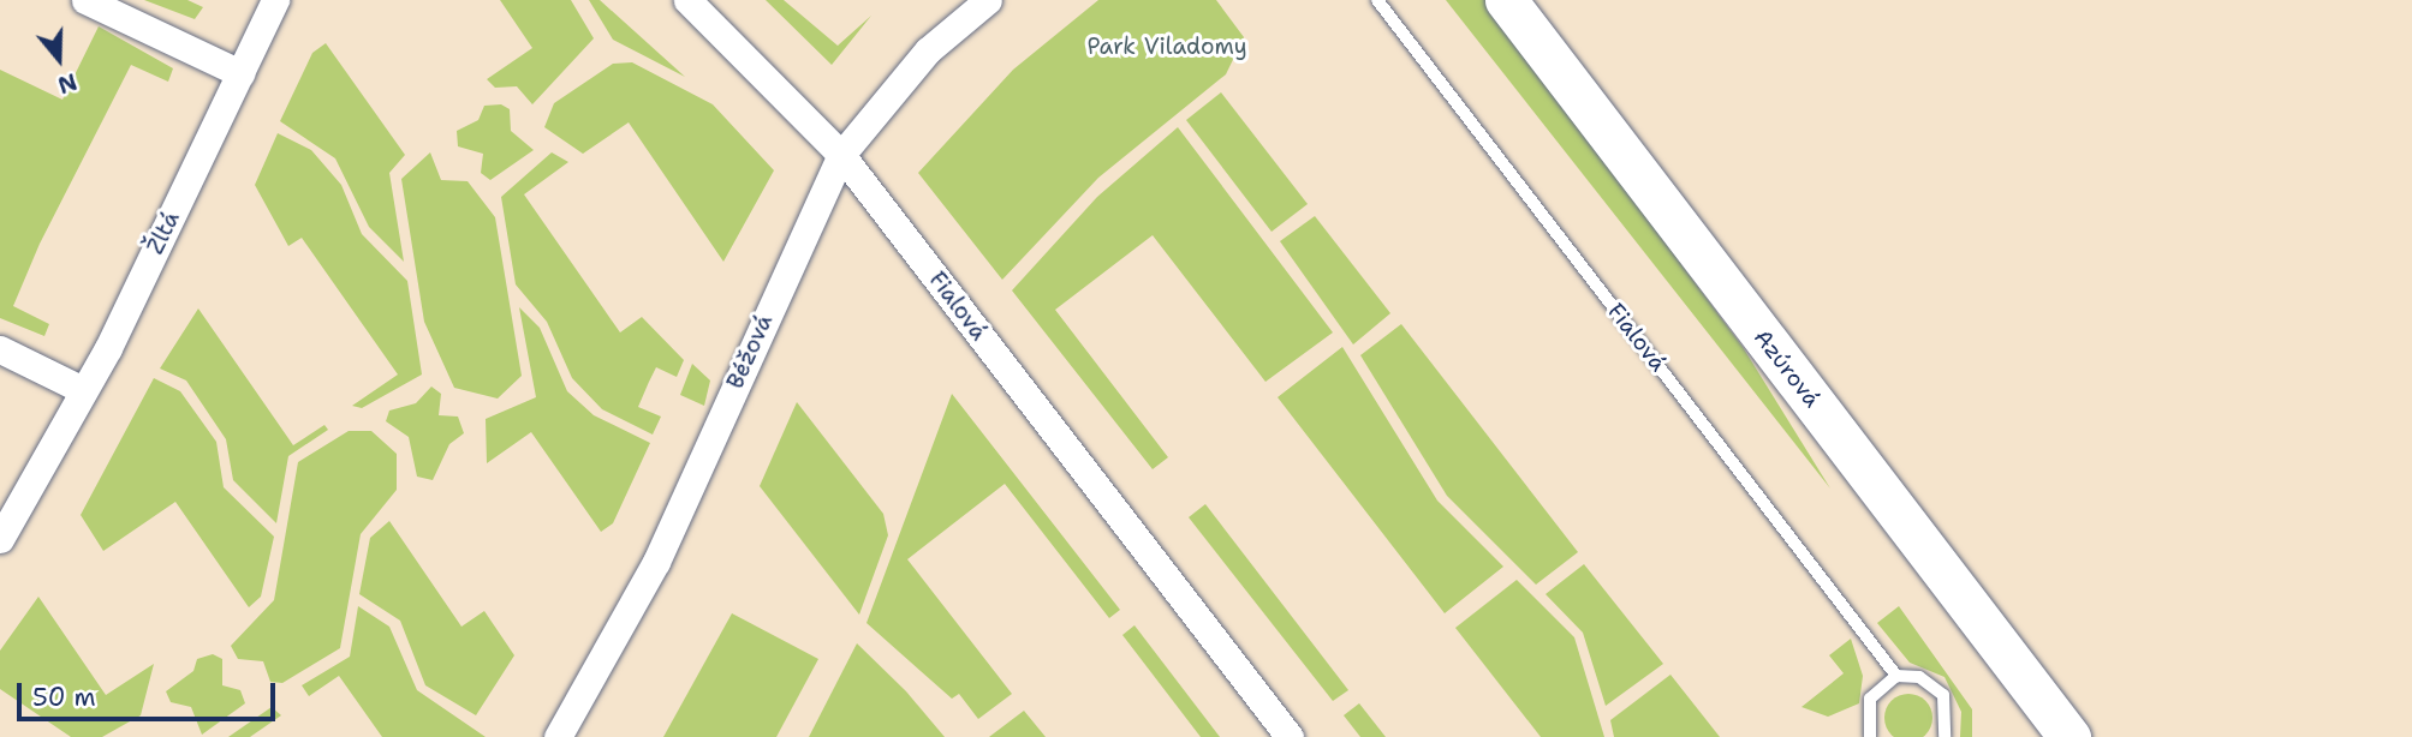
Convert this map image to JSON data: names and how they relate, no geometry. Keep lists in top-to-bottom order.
{
  "streets": {
    "main road": ["Azúrová"],
    "street": ["Žltá", "Fialová", "Béžová"]
  },
  "crossings": [
    ["Fialová", "Béžová"]
  ],
  "parks": ["Park Viladomy"],
  "scale_bar": "50 m",
  "north": "bottom"
}
